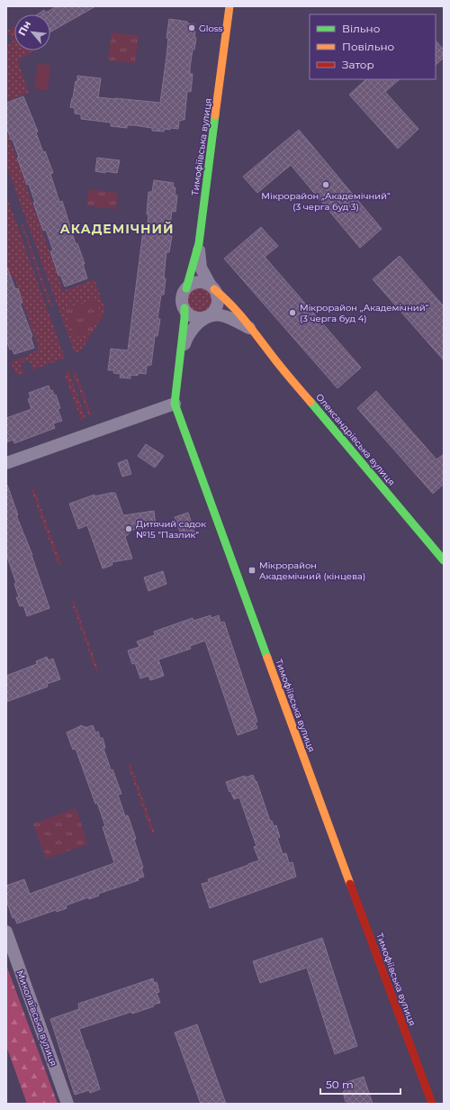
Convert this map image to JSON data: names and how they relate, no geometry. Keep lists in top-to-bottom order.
{
  "streets": {
    "street": ["Тимофіївська вулиця", "Олександрівська вулиця", "Миколаївська вулиця"]
  },
  "crossings": [
    ["Тимофіївська вулиця", "Олександрівська вулиця"]
  ],
  "districts": ["АКАДЕМІЧНИЙ"],
  "places": {
    "other": [
      "Gloss",
      "Мікрорайон „Академічний“ (3 черга буд 3)",
      "Мікрорайон „Академічний“ (3 черга буд 4)",
      "Дитячий садок №15 \"Пазлик\""
    ],
    "transit": ["Мікрорайон Академічний (кінцева)"]
  },
  "legend": ["Вільно", "Повільно", "Затор"],
  "scale_bar": "50 m",
  "north": "top left"
}
